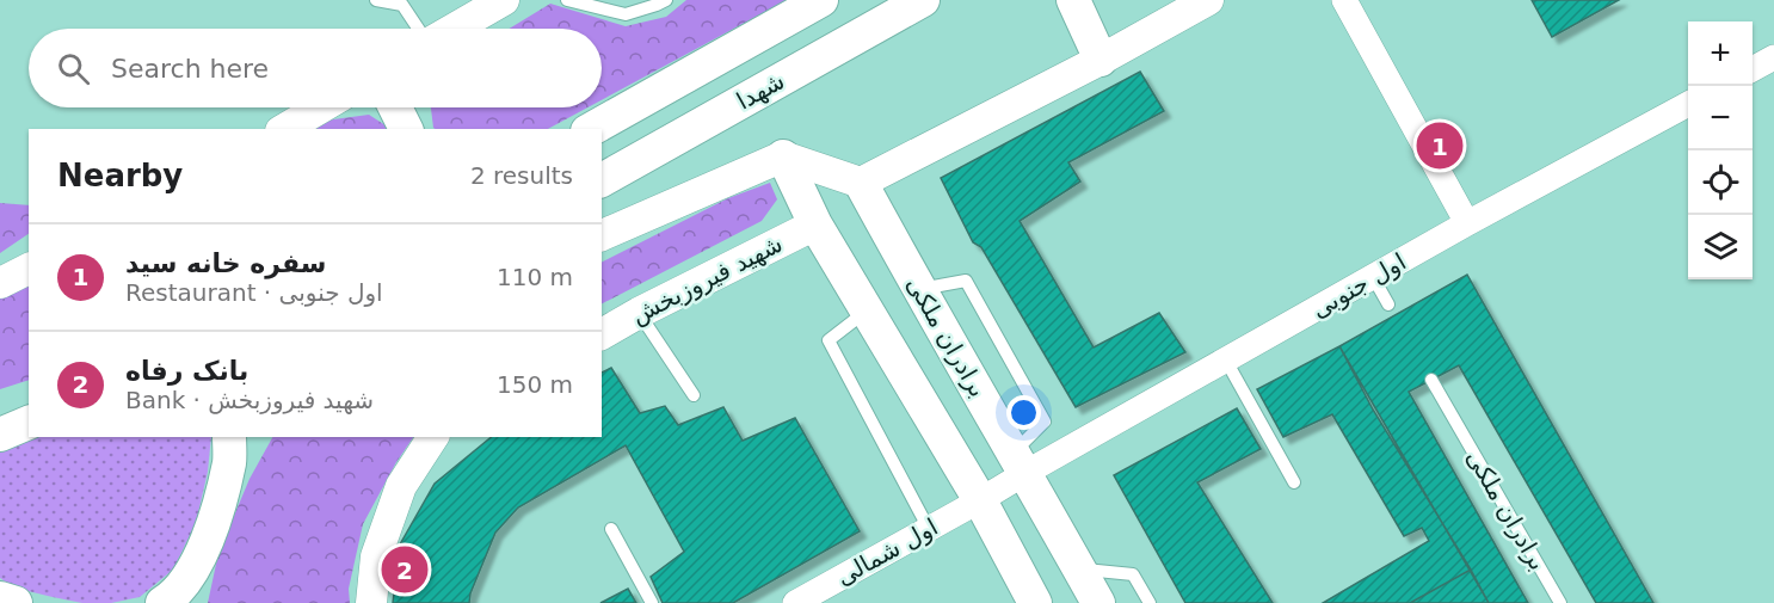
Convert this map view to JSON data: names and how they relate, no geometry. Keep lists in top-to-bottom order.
{
  "streets": {
    "main road": ["شهدا", "برادران ملکی"],
    "street": ["شهید فیروزبخش", "اول جنوبی", "اول شمالی"]
  },
  "crossings": [
    ["اول جنوبی", "برادران ملکی"],
    ["اول جنوبی", "اول شمالی"],
    ["برادران ملکی", "اول شمالی"]
  ],
  "page": {
    "map_buttons": ["+", "−"],
    "search": "Search here",
    "pins": ["1", "2"],
    "heading": ["Nearby", "2 results"],
    "list": [
      {
        "mark": "1",
        "name": "سفره خانه سید",
        "note": "Restaurant · اول جنوبی",
        "value": "110 m"
      },
      {
        "mark": "2",
        "name": "بانک رفاه",
        "note": "Bank · شهید فیروزبخش",
        "value": "150 m"
      }
    ]
  }
}
